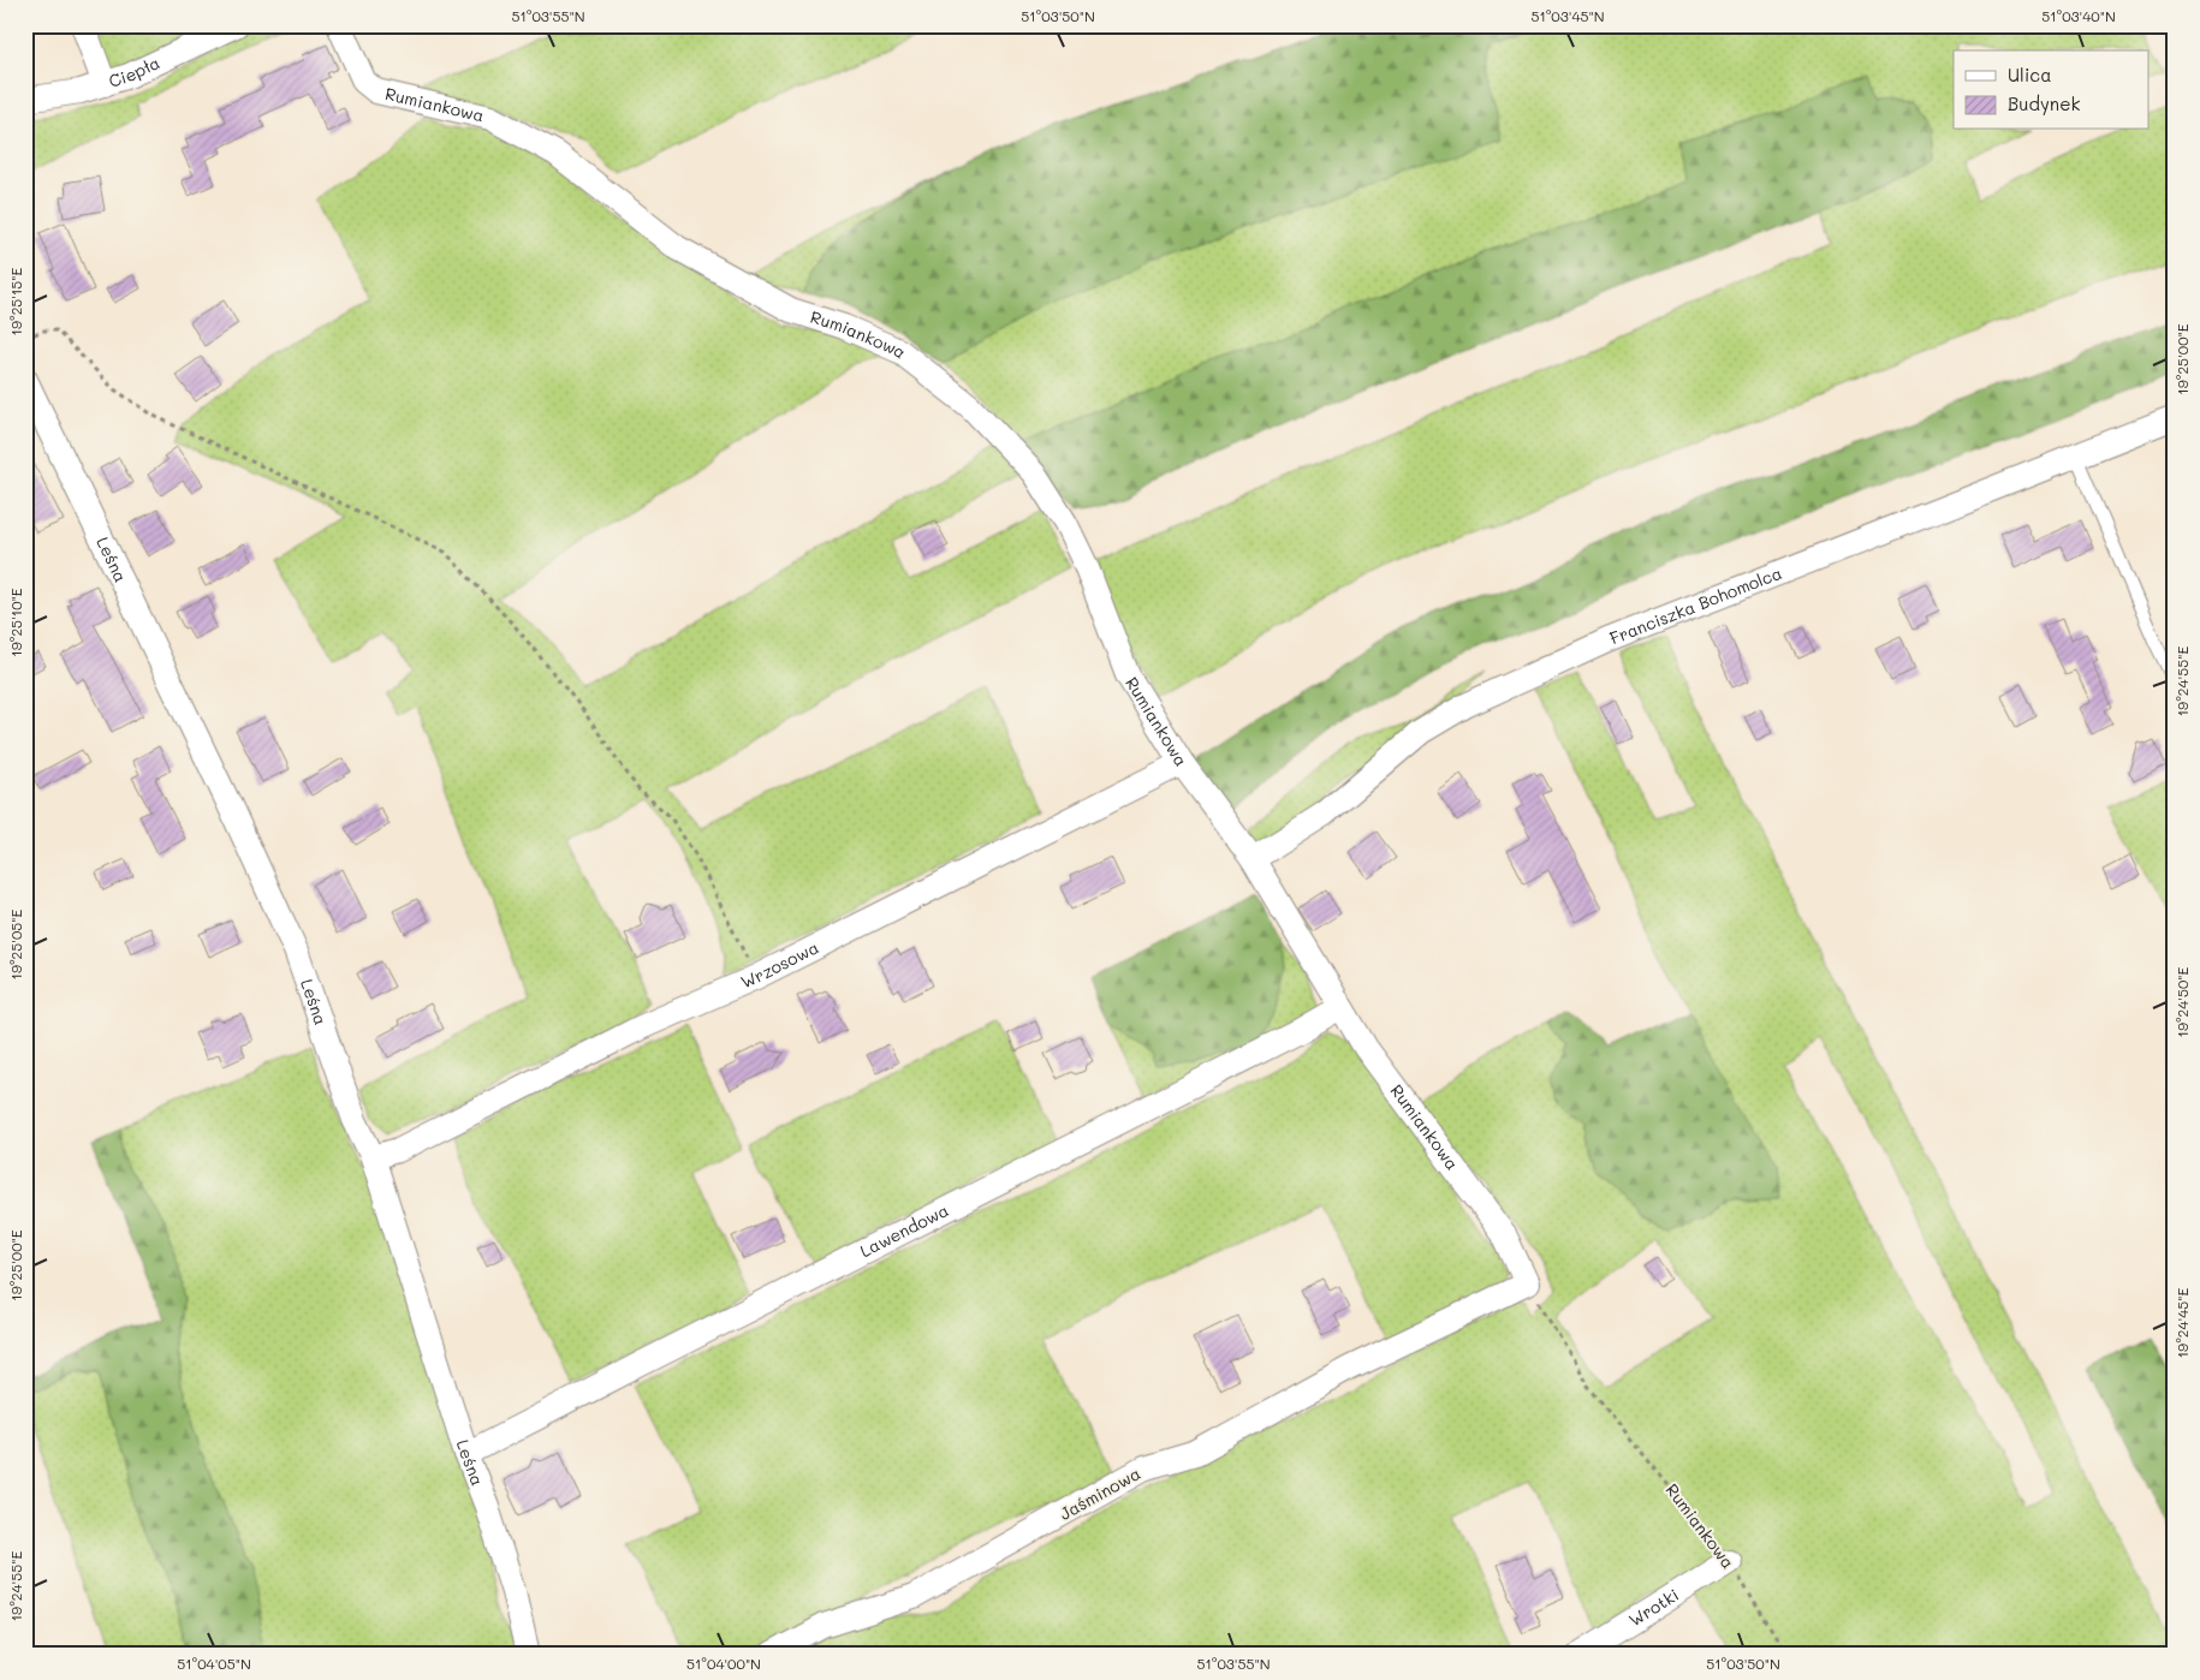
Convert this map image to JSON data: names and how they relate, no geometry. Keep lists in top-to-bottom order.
{
  "streets": {
    "street": [
      "Ciepła",
      "Rumiankowa",
      "Leśna",
      "Franciszka Bohomolca",
      "Wrzosowa",
      "Lawendowa",
      "Jaśminowa",
      "Wrotki"
    ]
  },
  "crossings": [
    ["Rumiankowa", "Franciszka Bohomolca"],
    ["Rumiankowa", "Wrzosowa"],
    ["Rumiankowa", "Lawendowa"],
    ["Rumiankowa", "Jaśminowa"],
    ["Rumiankowa", "Wrotki"],
    ["Leśna", "Wrzosowa"],
    ["Leśna", "Lawendowa"]
  ],
  "legend": ["Ulica", "Budynek"],
  "coordinates": [
    "51°03'55\"N",
    "51°03'50\"N",
    "51°03'45\"N",
    "51°03'40\"N",
    "19°25'15\"E",
    "19°25'00\"E",
    "19°25'10\"E",
    "19°24'55\"E",
    "19°25'05\"E",
    "19°24'50\"E",
    "19°24'45\"E",
    "51°04'05\"N",
    "51°04'00\"N"
  ]
}
